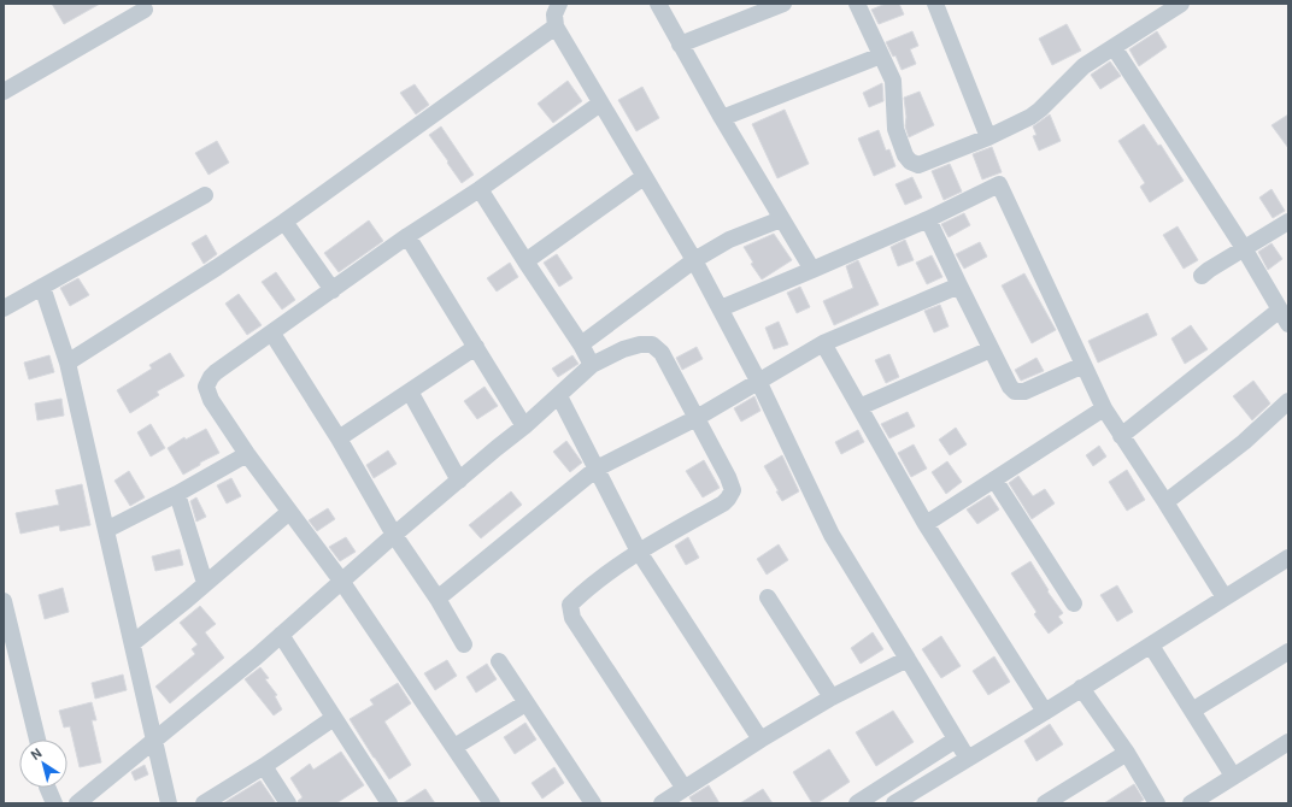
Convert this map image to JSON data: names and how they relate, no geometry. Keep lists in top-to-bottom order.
{
  "north": "top left"
}
